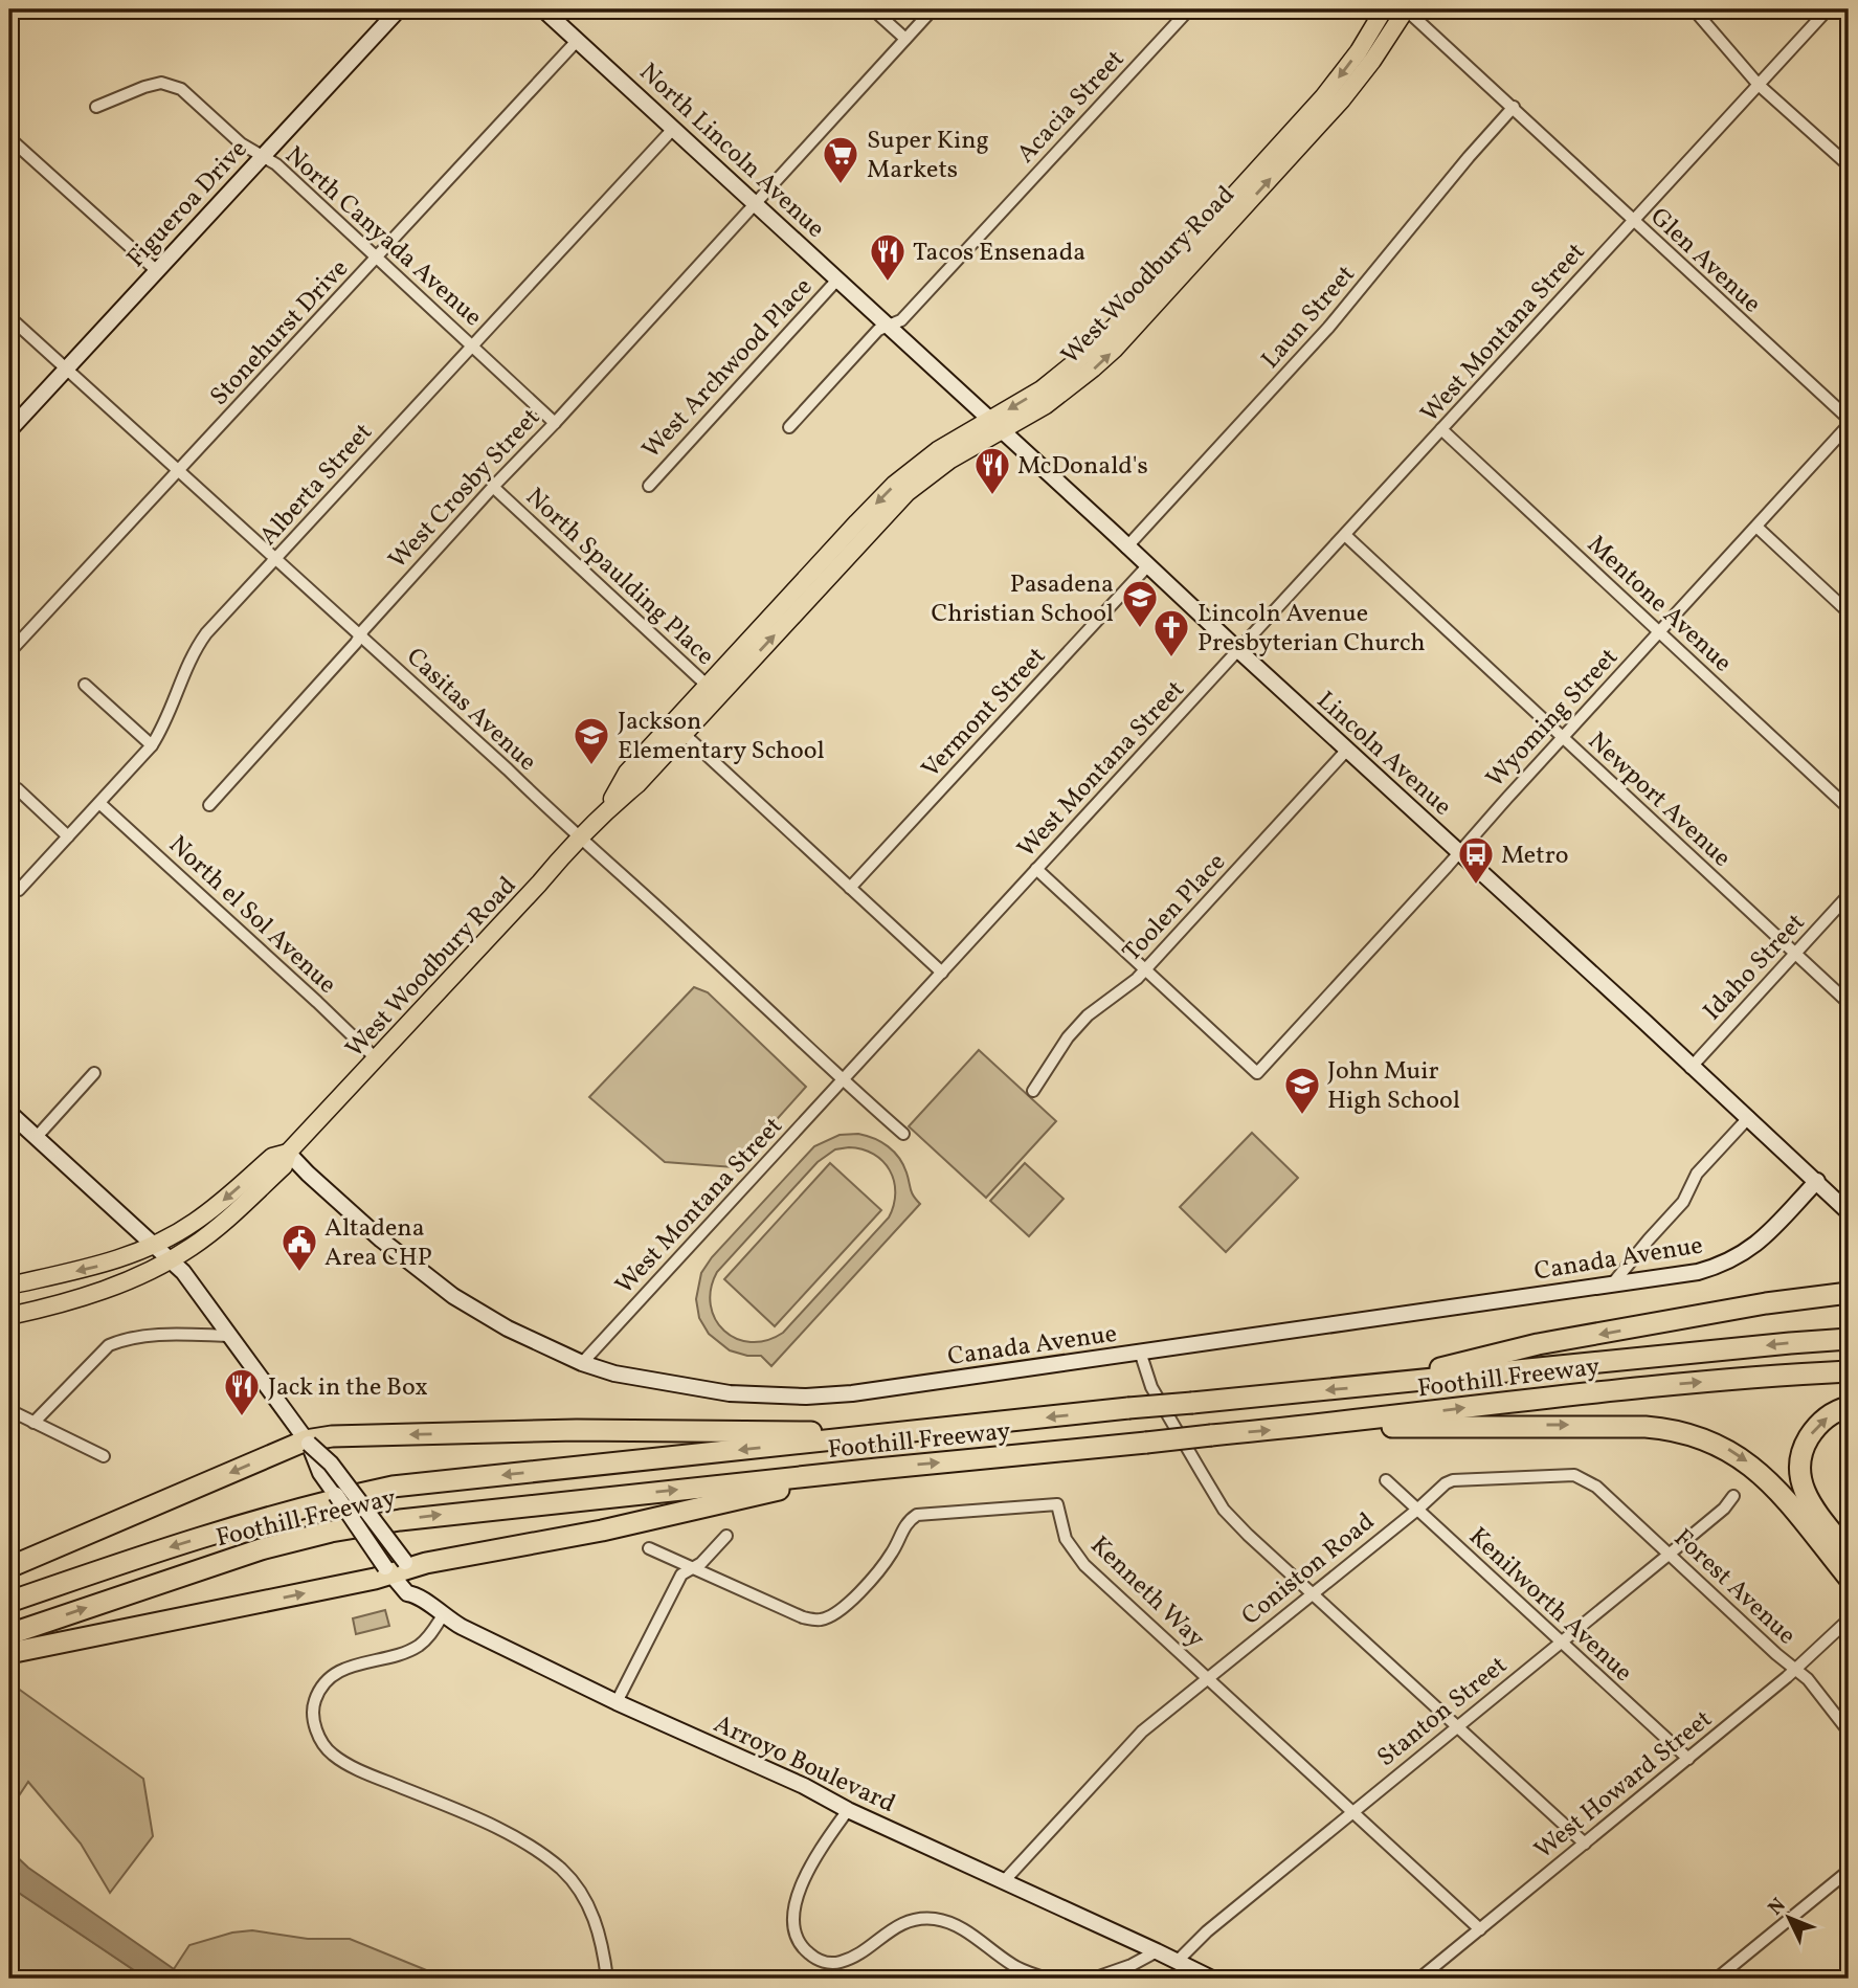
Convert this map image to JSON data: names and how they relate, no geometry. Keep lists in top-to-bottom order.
{
  "streets": {
    "highway": ["Foothill Freeway"],
    "main road": ["West Woodbury Road"],
    "street": [
      "Acacia Street",
      "North Lincoln Avenue",
      "Figueroa Drive",
      "North Canyada Avenue",
      "Glen Avenue",
      "Laun Street",
      "Stonehurst Drive",
      "West Montana Street",
      "West Archwood Place",
      "Alberta Street",
      "West Crosby Street",
      "North Spaulding Place",
      "Mentone Avenue",
      "Casitas Avenue",
      "Vermont Street",
      "Wyoming Street",
      "Lincoln Avenue",
      "Newport Avenue",
      "Toolen Place",
      "North el Sol Avenue",
      "Idaho Street",
      "Canada Avenue",
      "Coniston Road",
      "Forest Avenue",
      "Kenneth Way",
      "Kenilworth Avenue",
      "Stanton Street",
      "Arroyo Boulevard",
      "West Howard Street"
    ]
  },
  "crossings": [
    ["Acacia Street", "North Lincoln Avenue"],
    ["Acacia Street", "Lincoln Avenue"],
    ["North Lincoln Avenue", "Stonehurst Drive"],
    ["North Lincoln Avenue", "West Archwood Place"],
    ["North Lincoln Avenue", "Alberta Street"],
    ["North Lincoln Avenue", "West Crosby Street"],
    ["North Lincoln Avenue", "Lincoln Avenue"],
    ["Figueroa Drive", "North Canyada Avenue"],
    ["Figueroa Drive", "Casitas Avenue"],
    ["North Canyada Avenue", "Stonehurst Drive"],
    ["North Canyada Avenue", "Alberta Street"],
    ["North Canyada Avenue", "West Crosby Street"],
    ["Glen Avenue", "West Woodbury Road"],
    ["Glen Avenue", "Laun Street"],
    ["Glen Avenue", "West Montana Street"],
    ["West Woodbury Road", "North Spaulding Place"],
    ["West Woodbury Road", "Casitas Avenue"],
    ["West Woodbury Road", "Lincoln Avenue"],
    ["West Woodbury Road", "North el Sol Avenue"],
    ["West Woodbury Road", "Canada Avenue"],
    ["West Woodbury Road", "Arroyo Boulevard"],
    ["Laun Street", "Lincoln Avenue"],
    ["Stonehurst Drive", "Casitas Avenue"],
    ["West Montana Street", "Mentone Avenue"],
    ["West Montana Street", "Casitas Avenue"],
    ["West Montana Street", "Lincoln Avenue"],
    ["West Montana Street", "Newport Avenue"],
    ["West Montana Street", "Canada Avenue"],
    ["Alberta Street", "Casitas Avenue"],
    ["Alberta Street", "North el Sol Avenue"],
    ["West Crosby Street", "North Spaulding Place"],
    ["West Crosby Street", "Casitas Avenue"],
    ["Mentone Avenue", "Wyoming Street"],
    ["Vermont Street", "Lincoln Avenue"],
    ["Wyoming Street", "Lincoln Avenue"],
    ["Wyoming Street", "Newport Avenue"],
    ["Wyoming Street", "Toolen Place"],
    ["Lincoln Avenue", "Toolen Place"],
    ["Lincoln Avenue", "Idaho Street"],
    ["Lincoln Avenue", "Canada Avenue"],
    ["Newport Avenue", "Idaho Street"],
    ["Coniston Road", "Forest Avenue"],
    ["Coniston Road", "Kenneth Way"],
    ["Coniston Road", "Kenilworth Avenue"],
    ["Coniston Road", "Arroyo Boulevard"],
    ["Forest Avenue", "Stanton Street"],
    ["Forest Avenue", "West Howard Street"],
    ["Kenneth Way", "Stanton Street"],
    ["Kenneth Way", "West Howard Street"],
    ["Kenilworth Avenue", "Stanton Street"],
    ["Kenilworth Avenue", "West Howard Street"],
    ["Stanton Street", "Arroyo Boulevard"]
  ],
  "places": {
    "supermarket": ["Super King Markets"],
    "restaurant": ["Tacos Ensenada", "McDonald's", "Jack in the Box"],
    "school or university": ["Pasadena Christian School", "Jackson Elementary School", "John Muir High School"],
    "church": ["Lincoln Avenue Presbyterian Church"],
    "bus stop": ["Metro"],
    "public building": ["Altadena Area CHP"]
  },
  "north": "top left"
}
